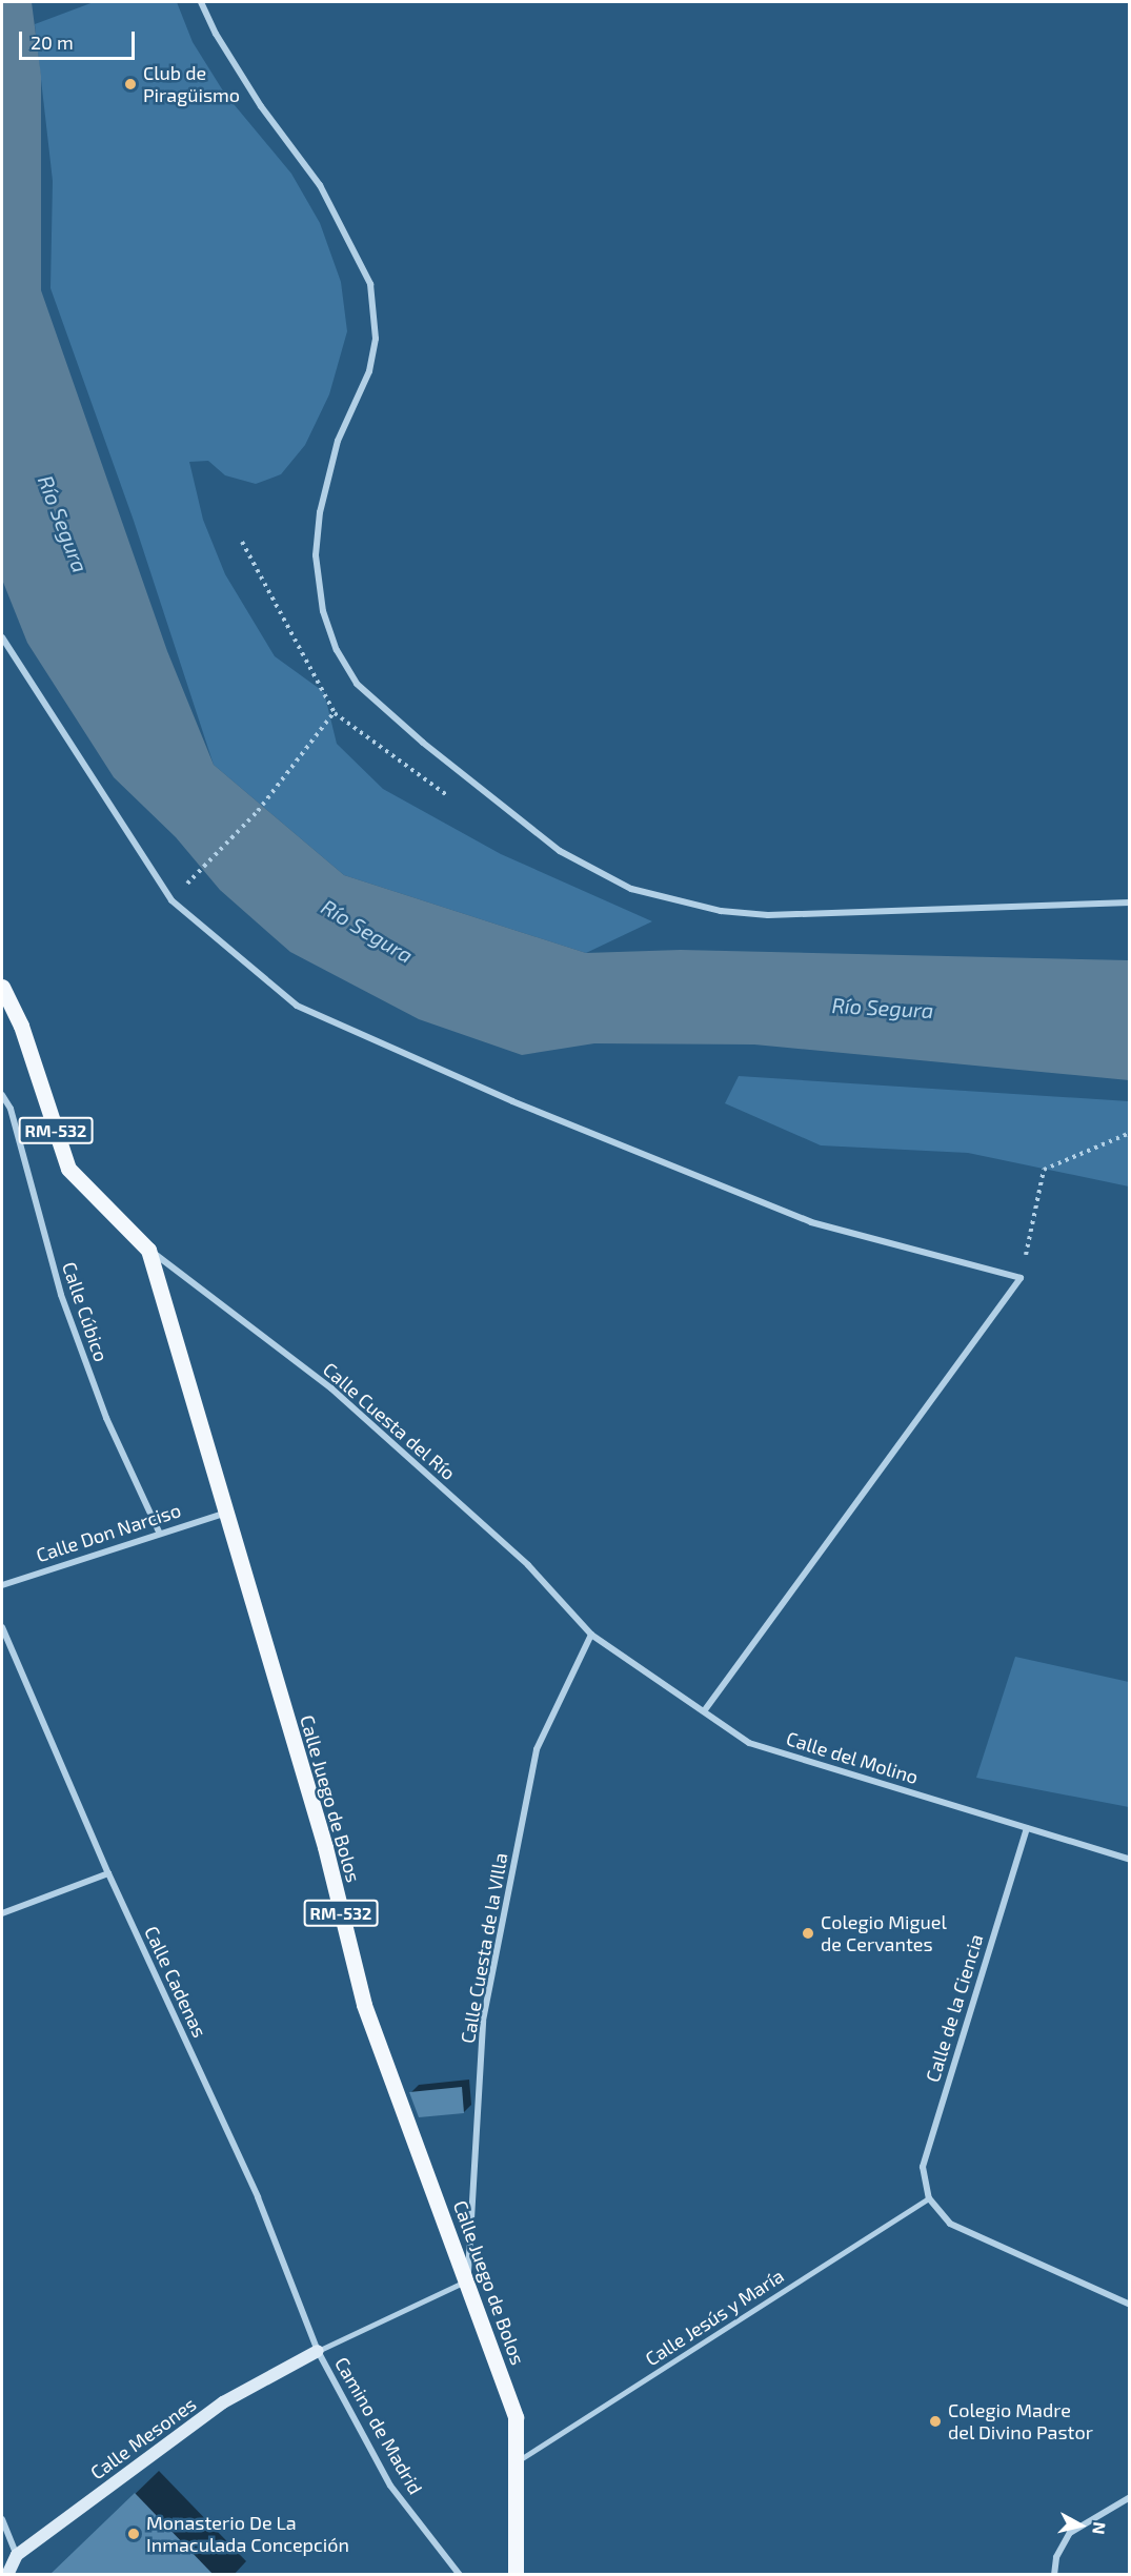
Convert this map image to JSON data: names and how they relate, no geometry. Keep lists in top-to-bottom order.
{
  "streets": {
    "main road": ["RM-532", "Calle Juego de Bolos", "Calle Mesones"],
    "street": [
      "Calle Cúbico",
      "Calle Cuesta del Río",
      "Calle Don Narciso",
      "Calle del Molino",
      "Calle Cuesta de la VIlla",
      "Calle Cadenas",
      "Calle de la Ciencia",
      "Calle Jesús y María",
      "Camino de Madrid"
    ]
  },
  "crossings": [
    ["RM-532", "Calle Cuesta del Río"],
    ["RM-532", "Calle Juego de Bolos"],
    ["Calle Cúbico", "Calle Don Narciso"],
    ["Calle Cuesta del Río", "Calle del Molino"],
    ["Calle Cuesta del Río", "Calle Juego de Bolos"],
    ["Calle Cuesta del Río", "Calle Cuesta de la VIlla"],
    ["Calle Don Narciso", "Calle Juego de Bolos"],
    ["Calle del Molino", "Calle Cuesta de la VIlla"],
    ["Calle del Molino", "Calle de la Ciencia"],
    ["Calle Juego de Bolos", "Calle Cuesta de la VIlla"],
    ["Calle Juego de Bolos", "Calle Jesús y María"],
    ["Calle Cadenas", "Camino de Madrid"],
    ["Calle Cadenas", "Calle Mesones"],
    ["Calle de la Ciencia", "Calle Jesús y María"],
    ["Camino de Madrid", "Calle Mesones"]
  ],
  "water": ["Río Segura"],
  "places": [
    "Club de Piragüismo",
    "Colegio Miguel de Cervantes",
    "Colegio Madre del Divino Pastor",
    "Monasterio De La Inmaculada Concepción"
  ],
  "scale_bar": "20 m",
  "north": "right"
}
